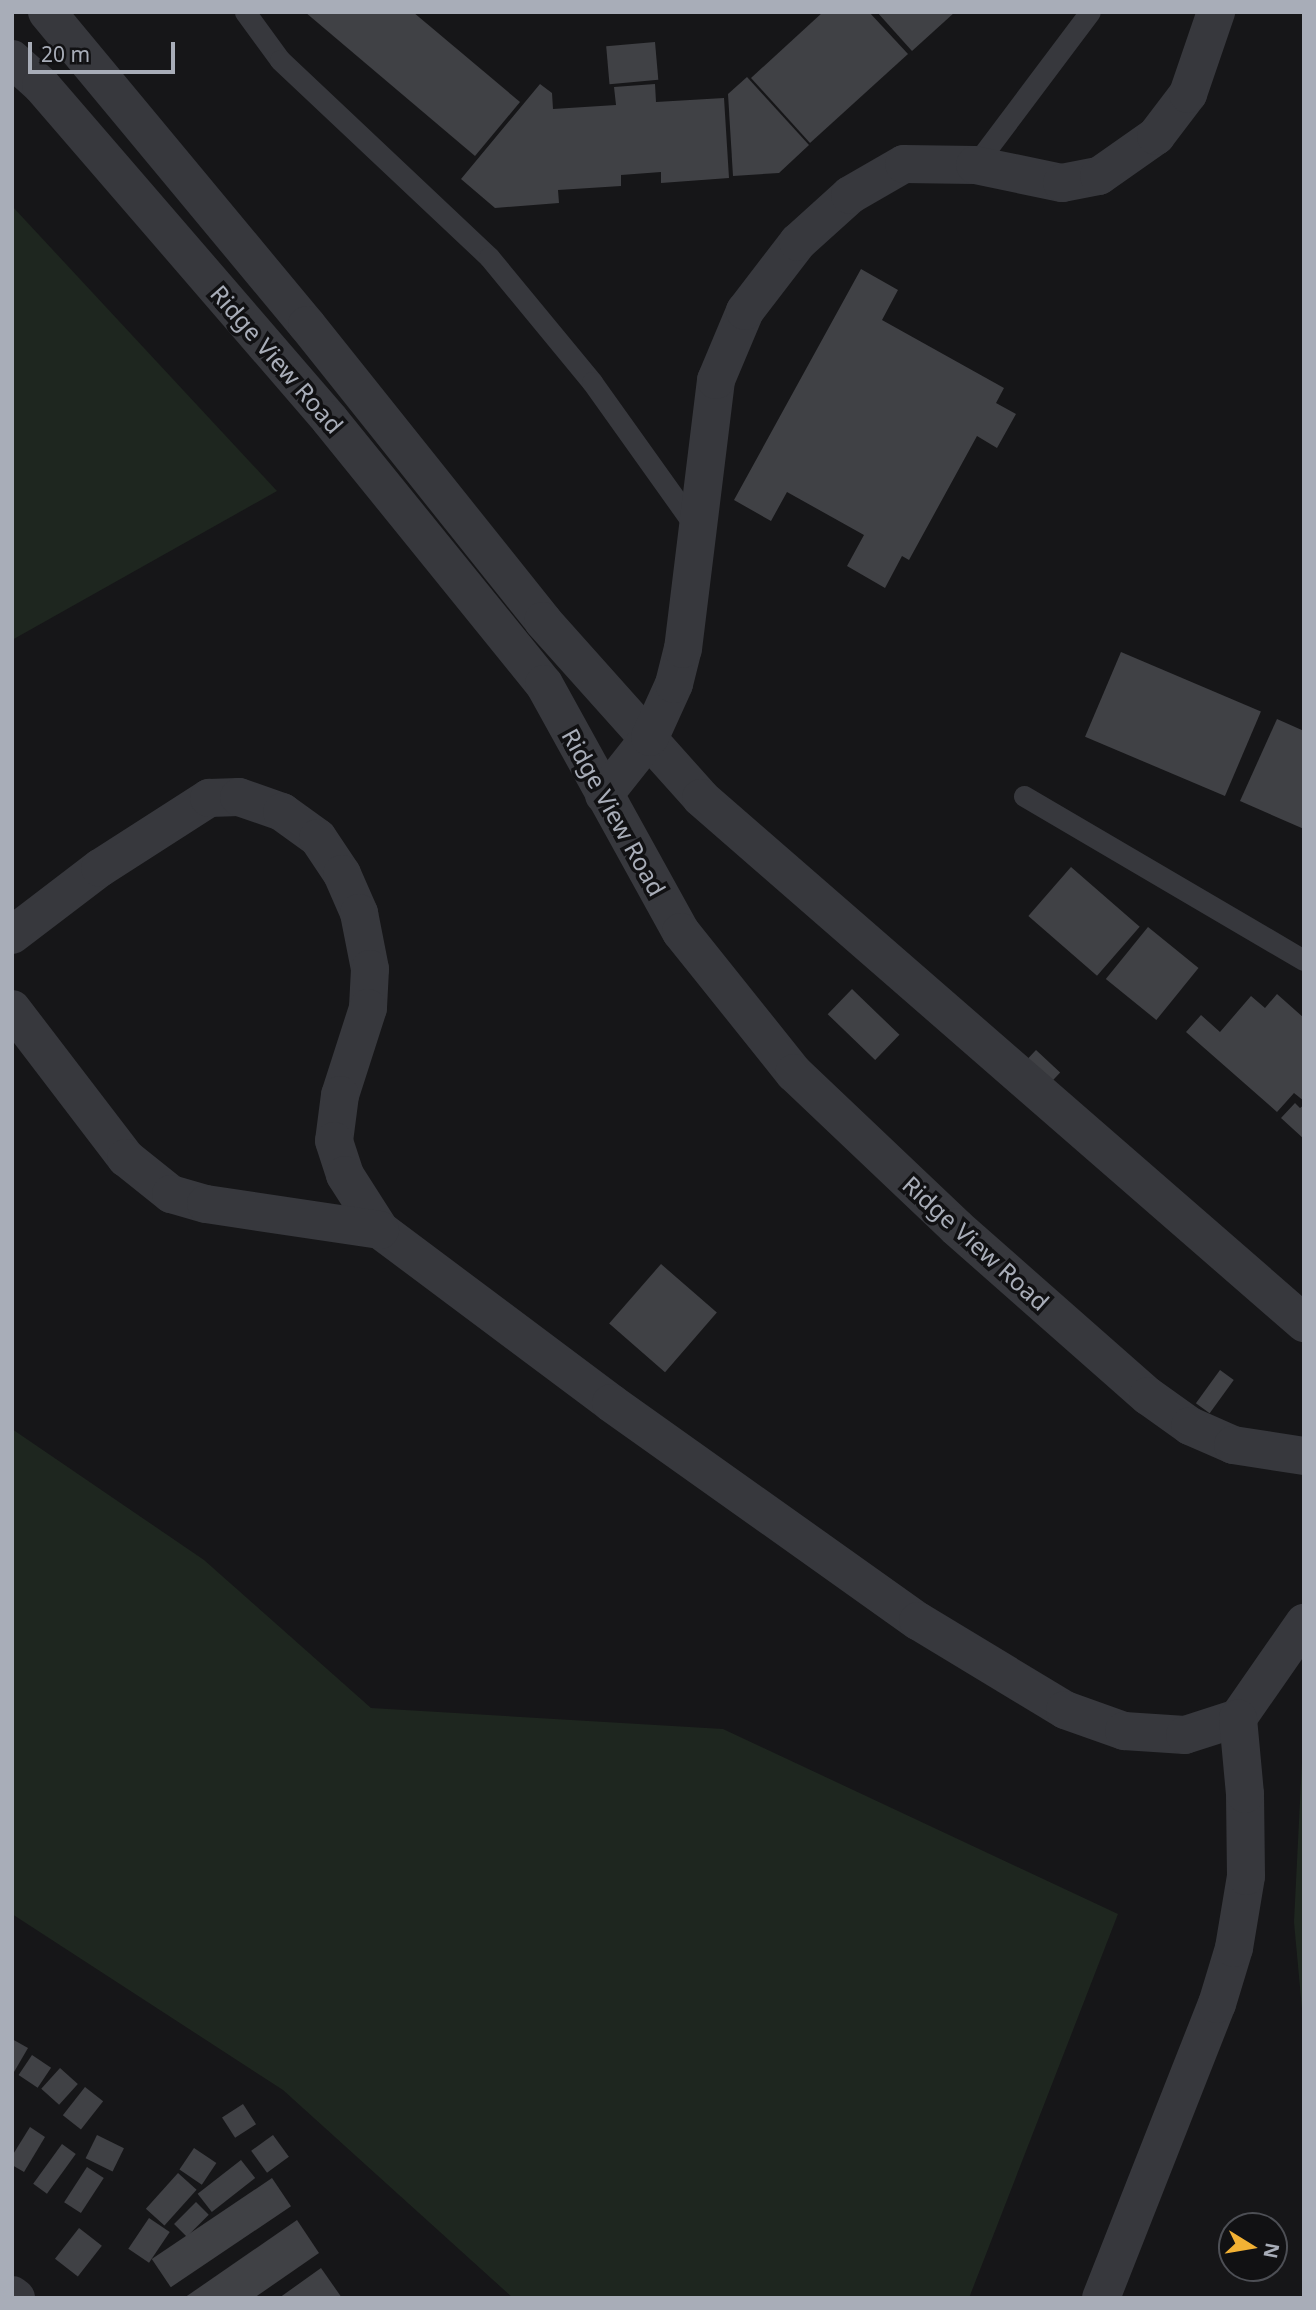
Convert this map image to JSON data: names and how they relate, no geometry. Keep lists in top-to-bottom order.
{
  "streets": {
    "street": ["Ridge View Road"]
  },
  "scale_bar": "20 m",
  "north": "right"
}
